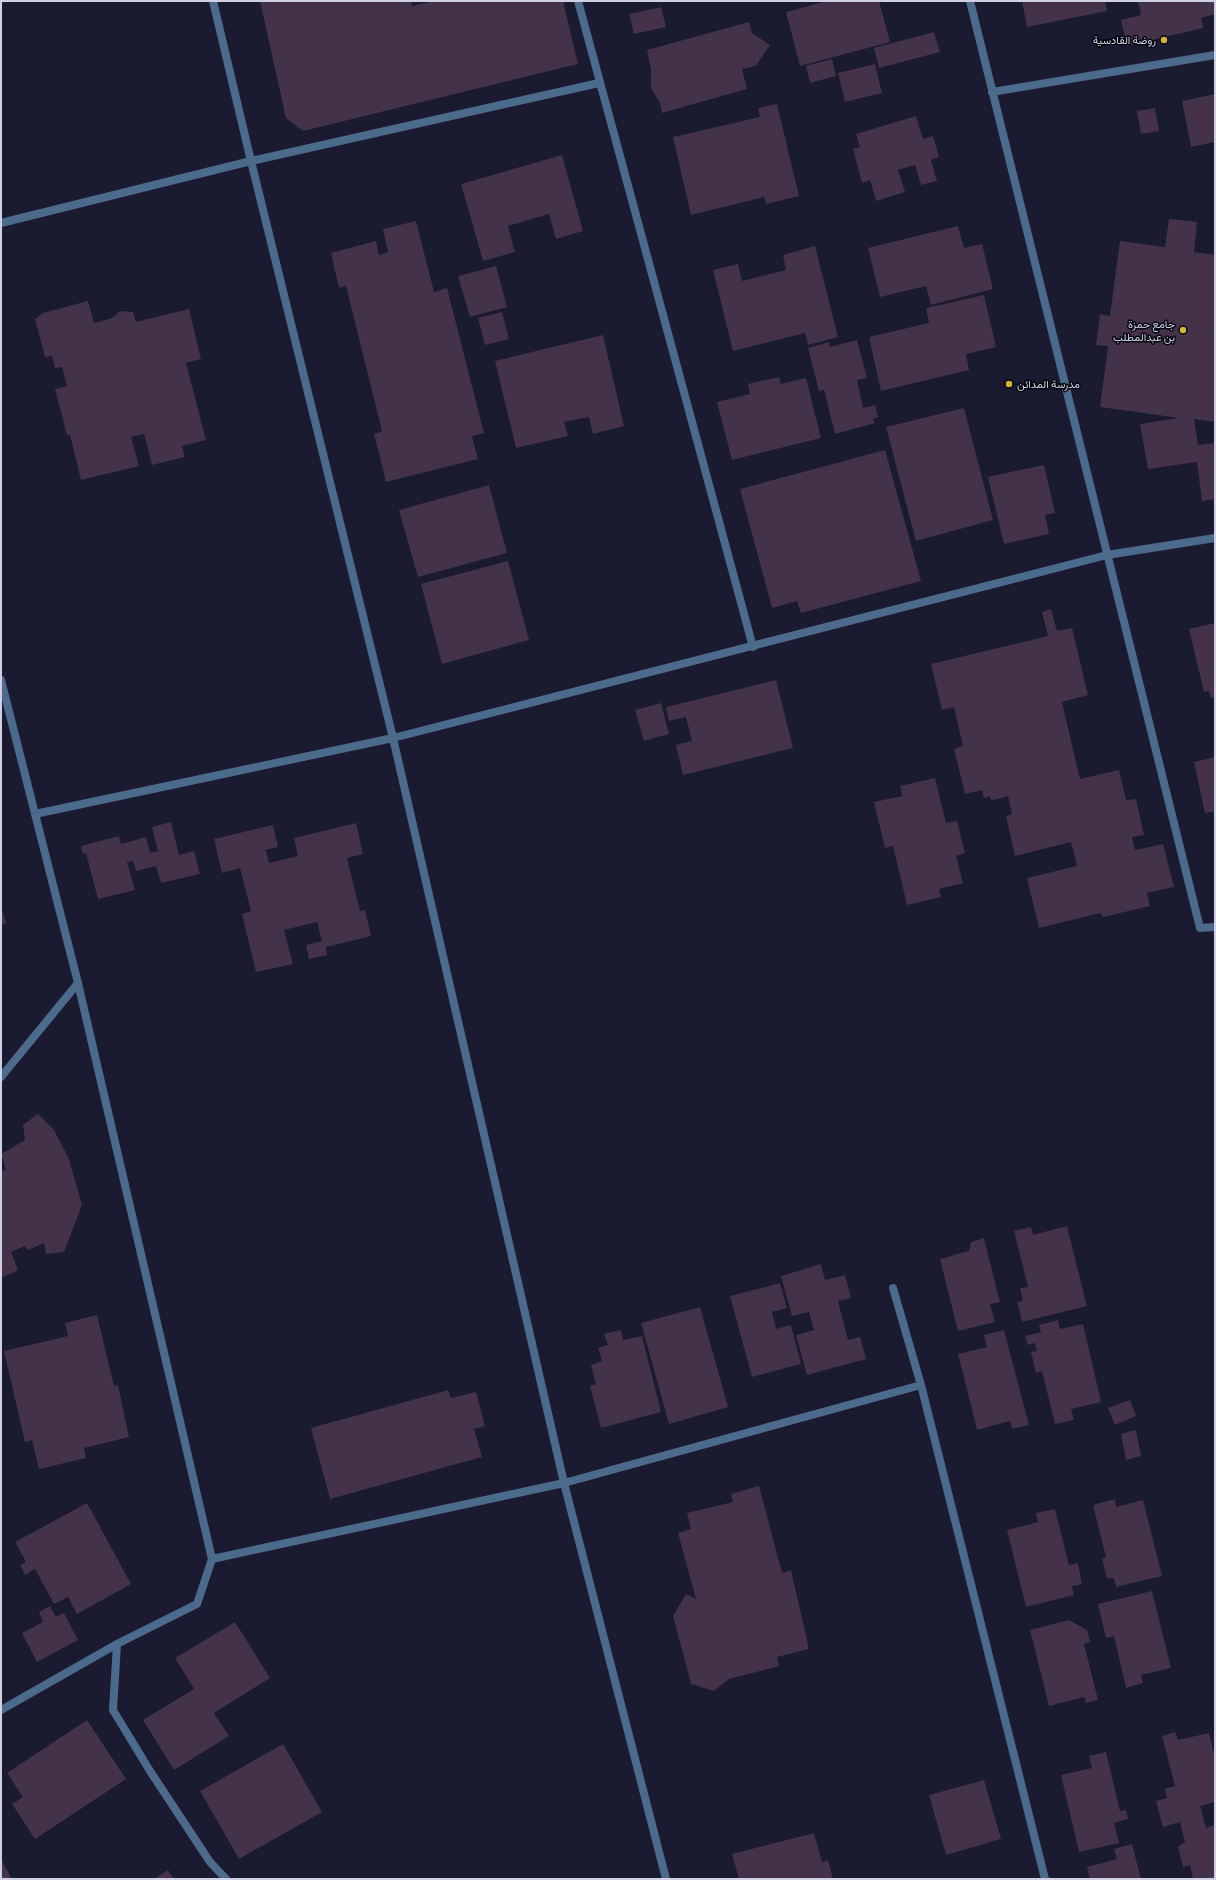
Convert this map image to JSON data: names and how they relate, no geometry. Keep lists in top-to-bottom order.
{
  "places": ["روضة القادسية", "جامع حمزة بن عبدالمطلب", "مدرسة المدائن"]
}
